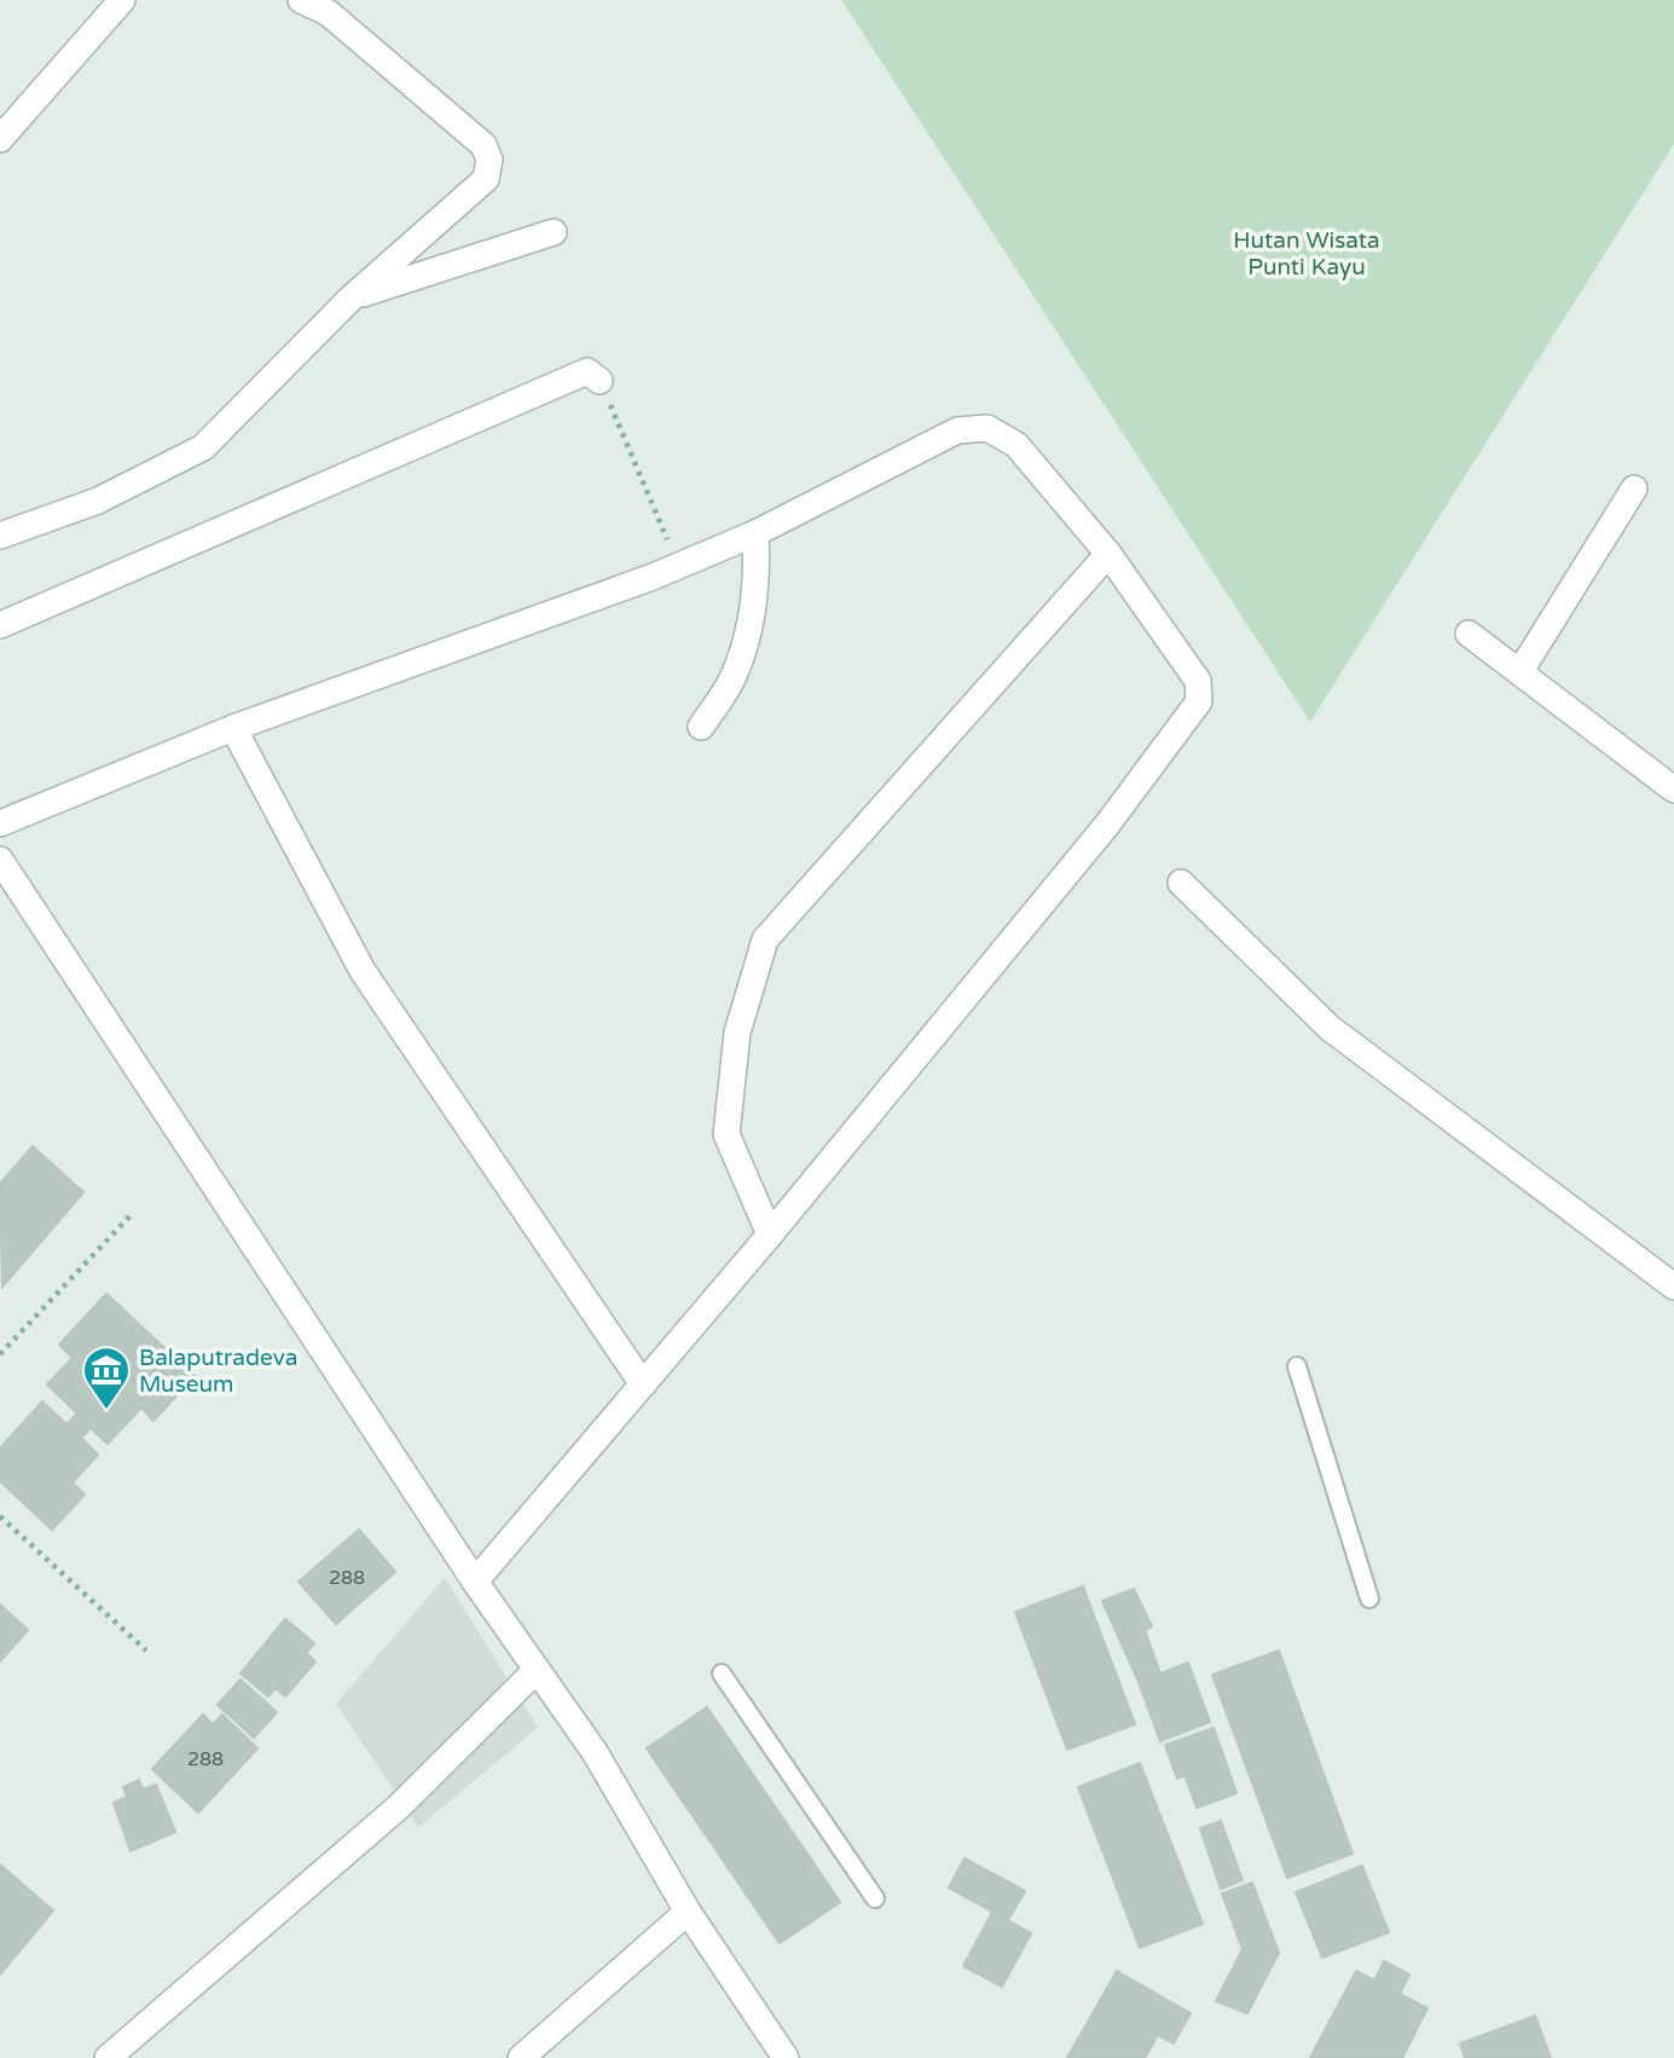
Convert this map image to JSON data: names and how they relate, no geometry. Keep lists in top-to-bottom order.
{
  "parks": ["Hutan Wisata Punti Kayu"],
  "places": {
    "museum": ["Balaputradeva Museum"]
  },
  "house_numbers": ["288", "288"]
}
